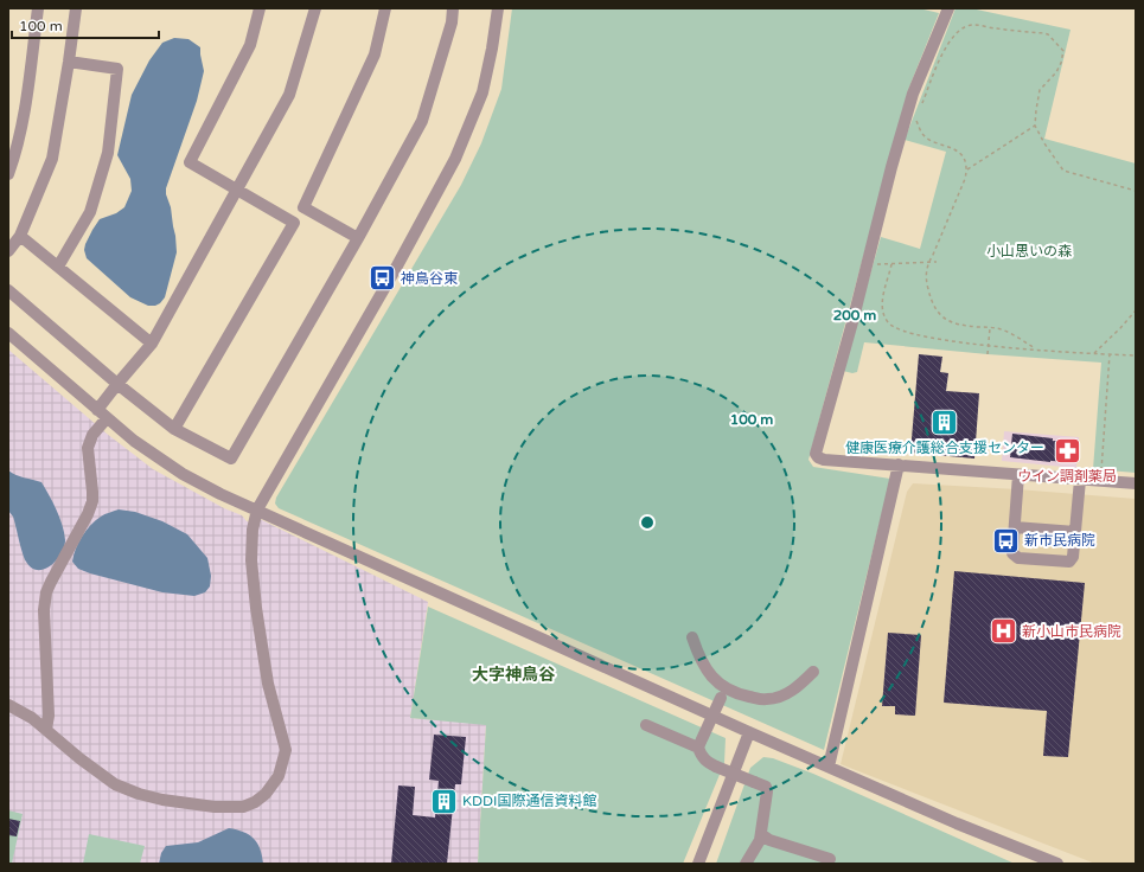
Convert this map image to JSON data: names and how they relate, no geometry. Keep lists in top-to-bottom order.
{
  "districts": ["大字神鳥谷"],
  "parks": ["小山思いの森"],
  "places": {
    "bus stop": ["神鳥谷東", "新市民病院"],
    "building": ["健康医療介護総合支援センター", "KDDI国際通信資料館"],
    "pharmacy": ["ウイン調剤薬局"],
    "hospital": ["新小山市民病院"]
  },
  "scale_bar": "100 m",
  "rings": ["200 m", "100 m"]
}
